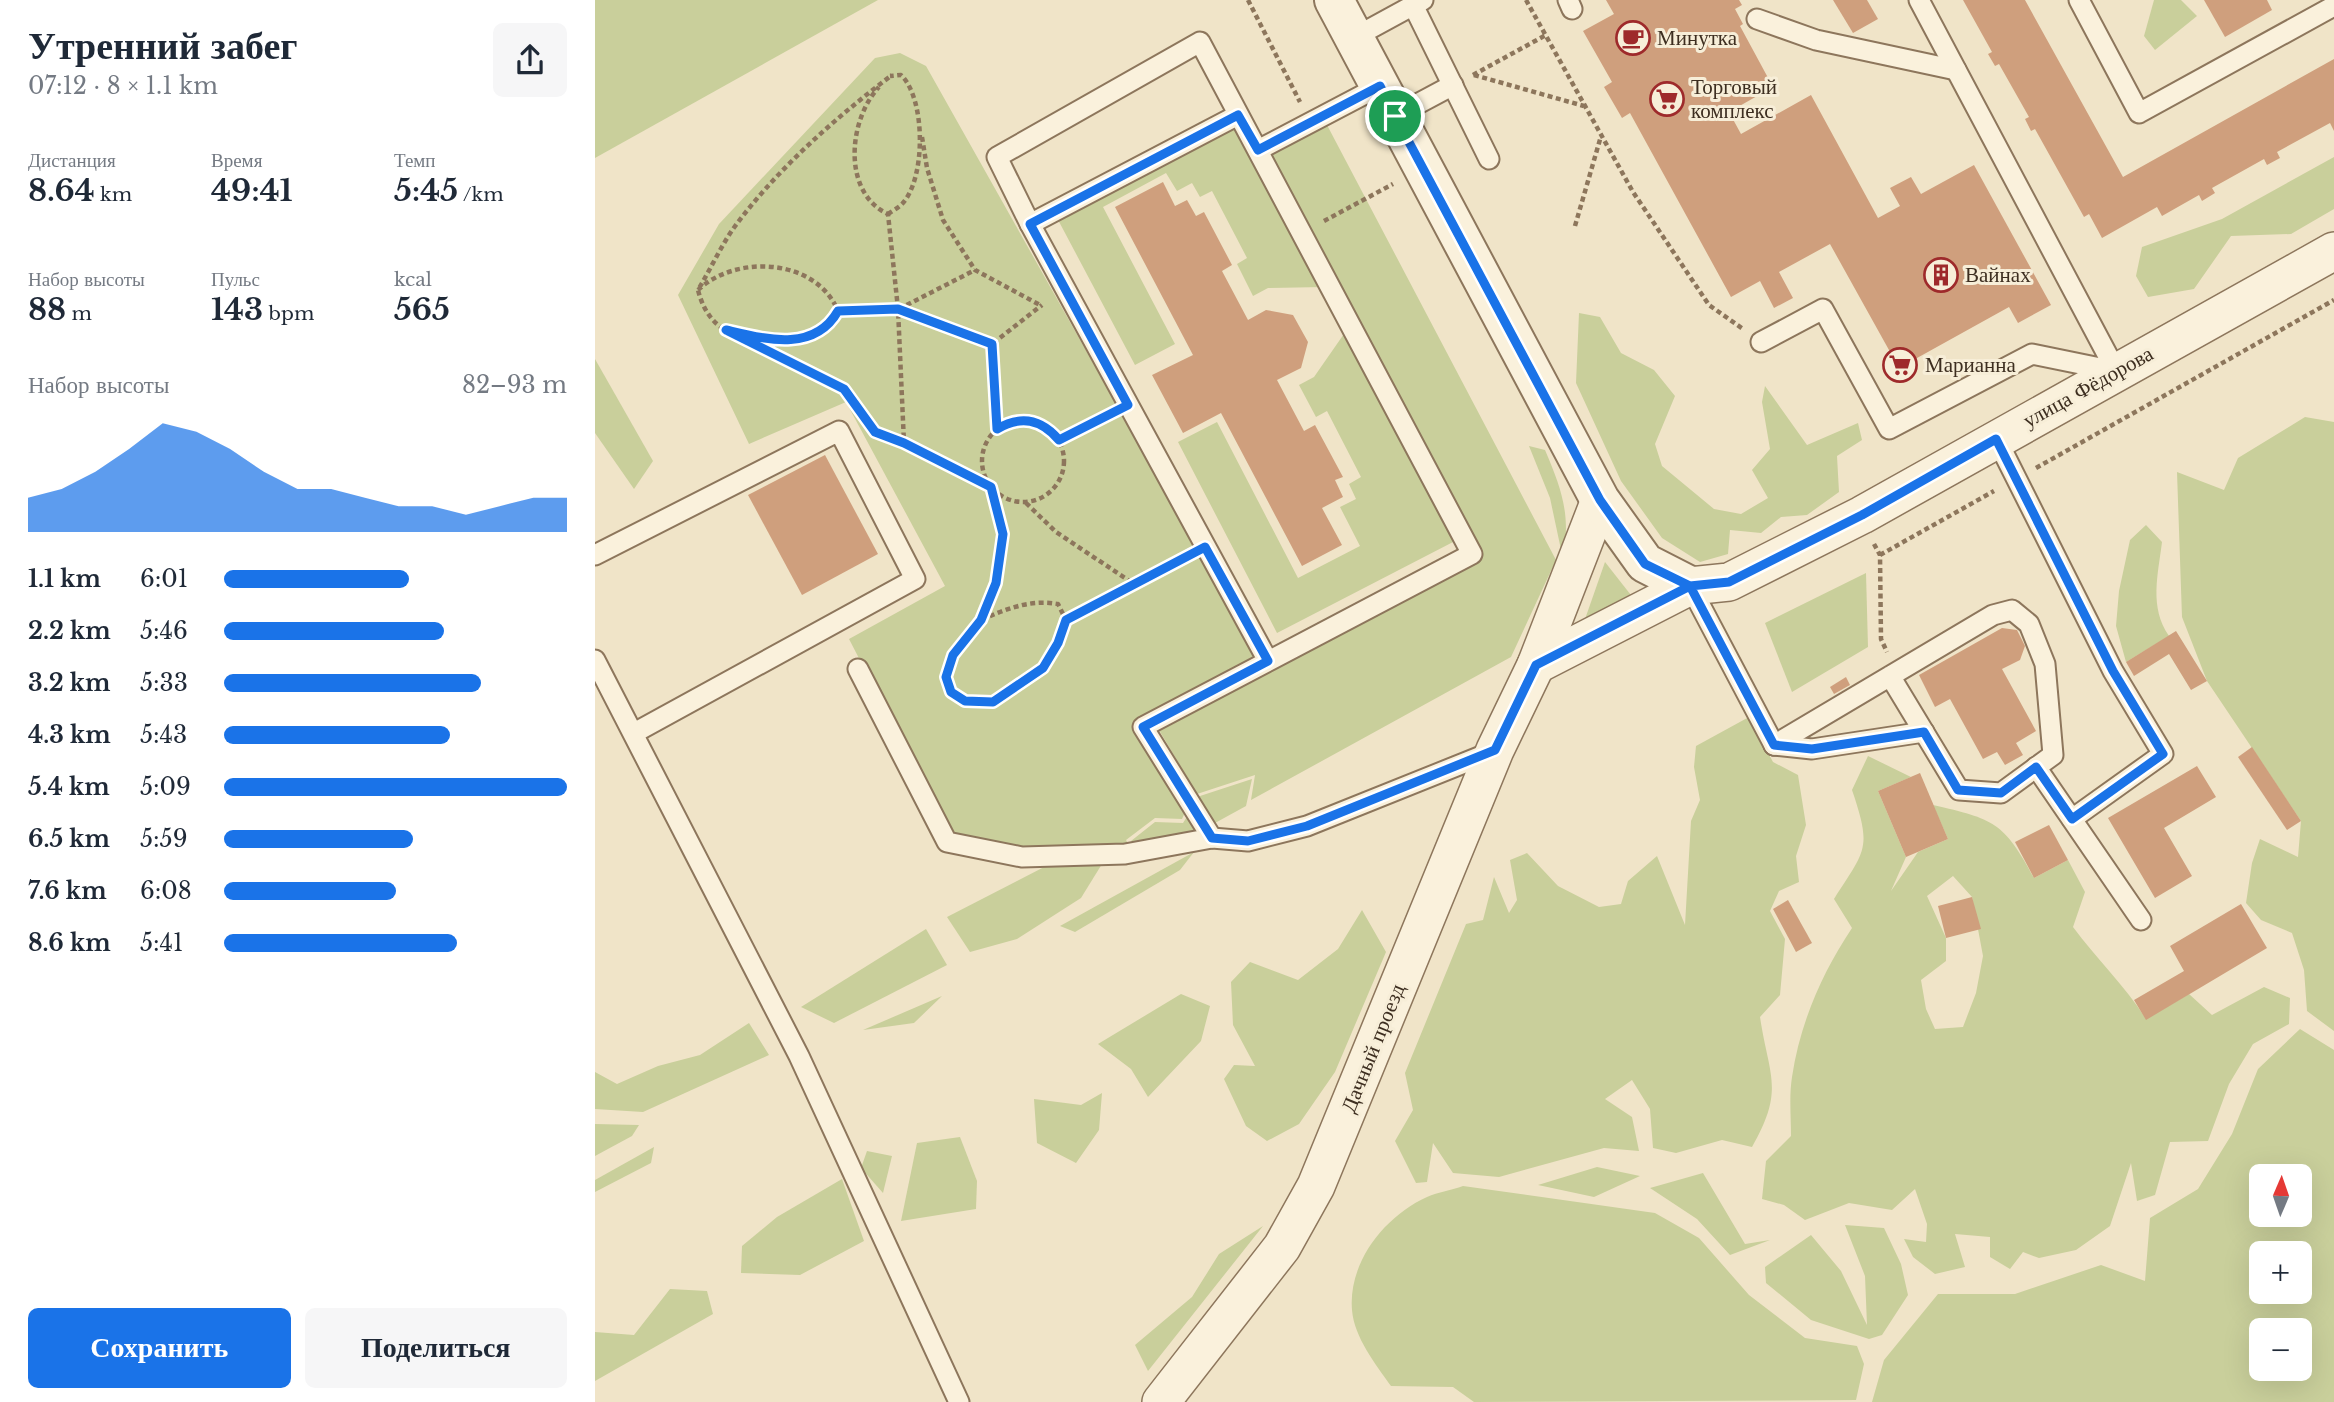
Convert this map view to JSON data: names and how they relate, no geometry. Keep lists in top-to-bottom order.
{
  "streets": {
    "street": ["улица Фёдорова", "Дачный проезд"]
  },
  "places": {
    "cafe": ["Минутка"],
    "supermarket": ["Торговый комплекс", "Марианна"],
    "building": ["Вайнах"]
  },
  "north": "top",
  "page": {
    "heading": ["Утренний забег", "07:12 · 8 × 1.1 km"],
    "stats": [
      ["Дистанция", "8.64 km"],
      ["Время", "49:41"],
      ["Темп", "5:45 /km"],
      ["Набор высоты", "88 m"],
      ["Пульс", "143 bpm"],
      ["kcal", "565"]
    ],
    "chart": ["Набор высоты", "82–93 m"],
    "list": [
      {
        "name": "1.1 km",
        "note": "6:01"
      },
      {
        "name": "2.2 km",
        "note": "5:46"
      },
      {
        "name": "3.2 km",
        "note": "5:33"
      },
      {
        "name": "4.3 km",
        "note": "5:43"
      },
      {
        "name": "5.4 km",
        "note": "5:09"
      },
      {
        "name": "6.5 km",
        "note": "5:59"
      },
      {
        "name": "7.6 km",
        "note": "6:08"
      },
      {
        "name": "8.6 km",
        "note": "5:41"
      }
    ],
    "map_buttons": ["+", "−"],
    "buttons": ["Сохранить", "Поделиться"]
  }
}
